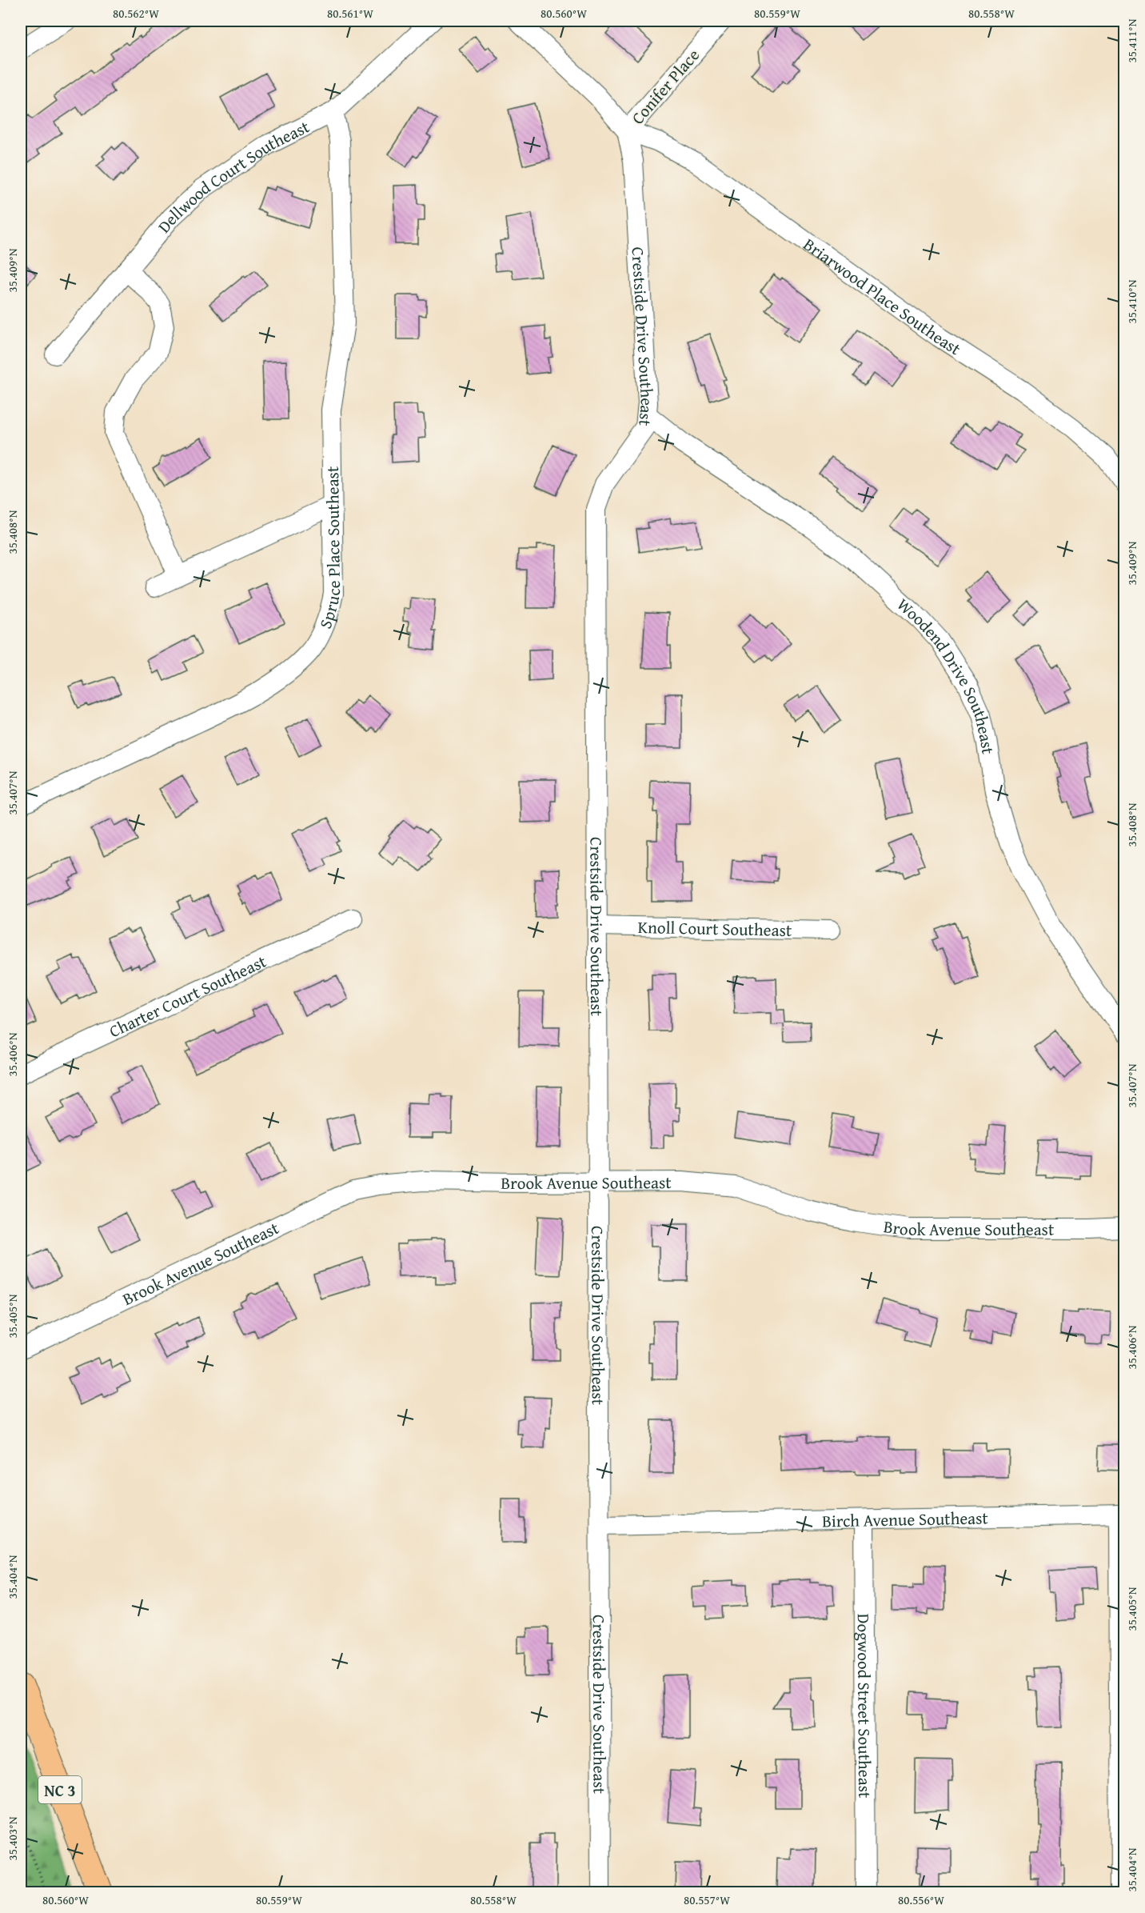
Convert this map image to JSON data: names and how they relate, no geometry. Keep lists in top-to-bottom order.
{
  "streets": {
    "main road": ["NC 3"],
    "street": [
      "Conifer Place",
      "Dellwood Court Southeast",
      "Briarwood Place Southeast",
      "Crestside Drive Southeast",
      "Spruce Place Southeast",
      "Woodend Drive Southeast",
      "Knoll Court Southeast",
      "Charter Court Southeast",
      "Brook Avenue Southeast",
      "Birch Avenue Southeast",
      "Dogwood Street Southeast"
    ]
  },
  "crossings": [
    ["Conifer Place", "Briarwood Place Southeast"],
    ["Conifer Place", "Crestside Drive Southeast"],
    ["Dellwood Court Southeast", "Spruce Place Southeast"],
    ["Briarwood Place Southeast", "Crestside Drive Southeast"],
    ["Crestside Drive Southeast", "Woodend Drive Southeast"],
    ["Crestside Drive Southeast", "Knoll Court Southeast"],
    ["Crestside Drive Southeast", "Brook Avenue Southeast"],
    ["Crestside Drive Southeast", "Birch Avenue Southeast"],
    ["Birch Avenue Southeast", "Dogwood Street Southeast"]
  ],
  "coordinates": [
    "80.562°W",
    "80.561°W",
    "80.560°W",
    "80.559°W",
    "80.558°W",
    "35.411°N",
    "35.409°N",
    "35.410°N",
    "35.408°N",
    "35.407°N",
    "35.406°N",
    "35.405°N",
    "35.404°N",
    "35.403°N",
    "80.557°W",
    "80.556°W"
  ]
}
